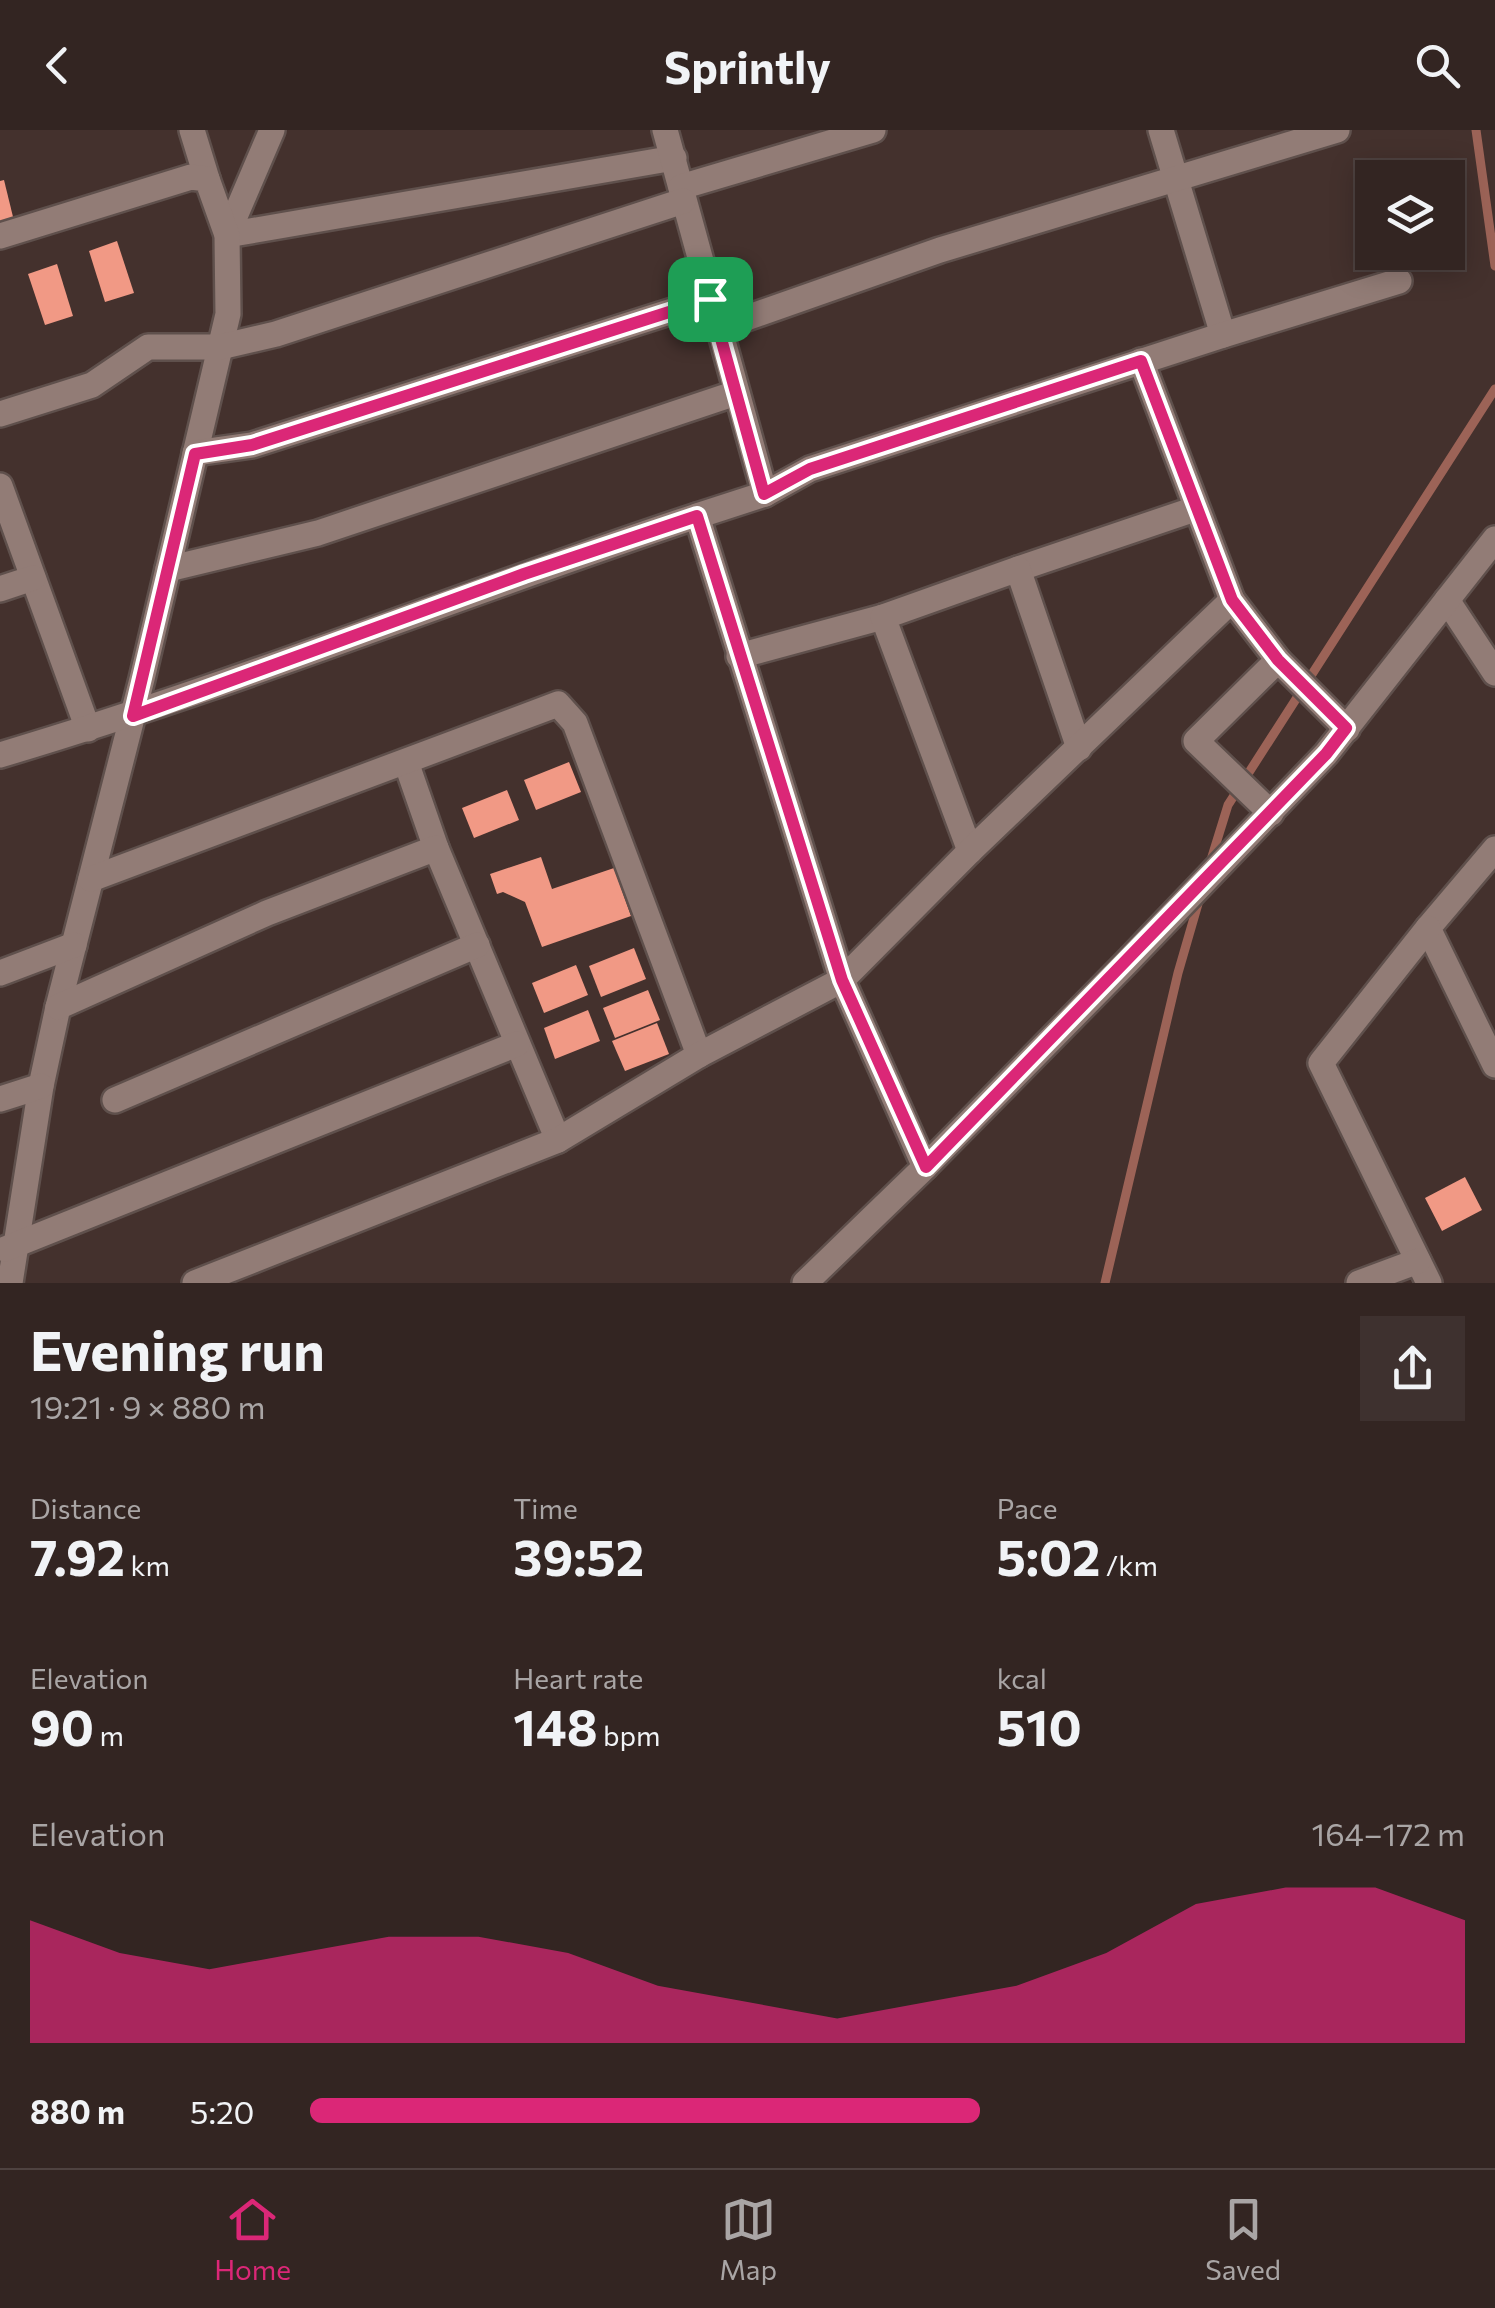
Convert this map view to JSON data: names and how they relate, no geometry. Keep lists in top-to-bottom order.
{
  "page": {
    "header": "Sprintly",
    "heading": ["Evening run", "19:21 · 9 × 880 m"],
    "stats": [
      ["Distance", "7.92 km"],
      ["Time", "39:52"],
      ["Pace", "5:02 /km"],
      ["Elevation", "90 m"],
      ["Heart rate", "148 bpm"],
      ["kcal", "510"]
    ],
    "chart": ["Elevation", "164–172 m"],
    "list": [
      {
        "name": "880 m",
        "note": "5:20"
      }
    ],
    "tabs": ["Home", "Map", "Saved"]
  }
}
